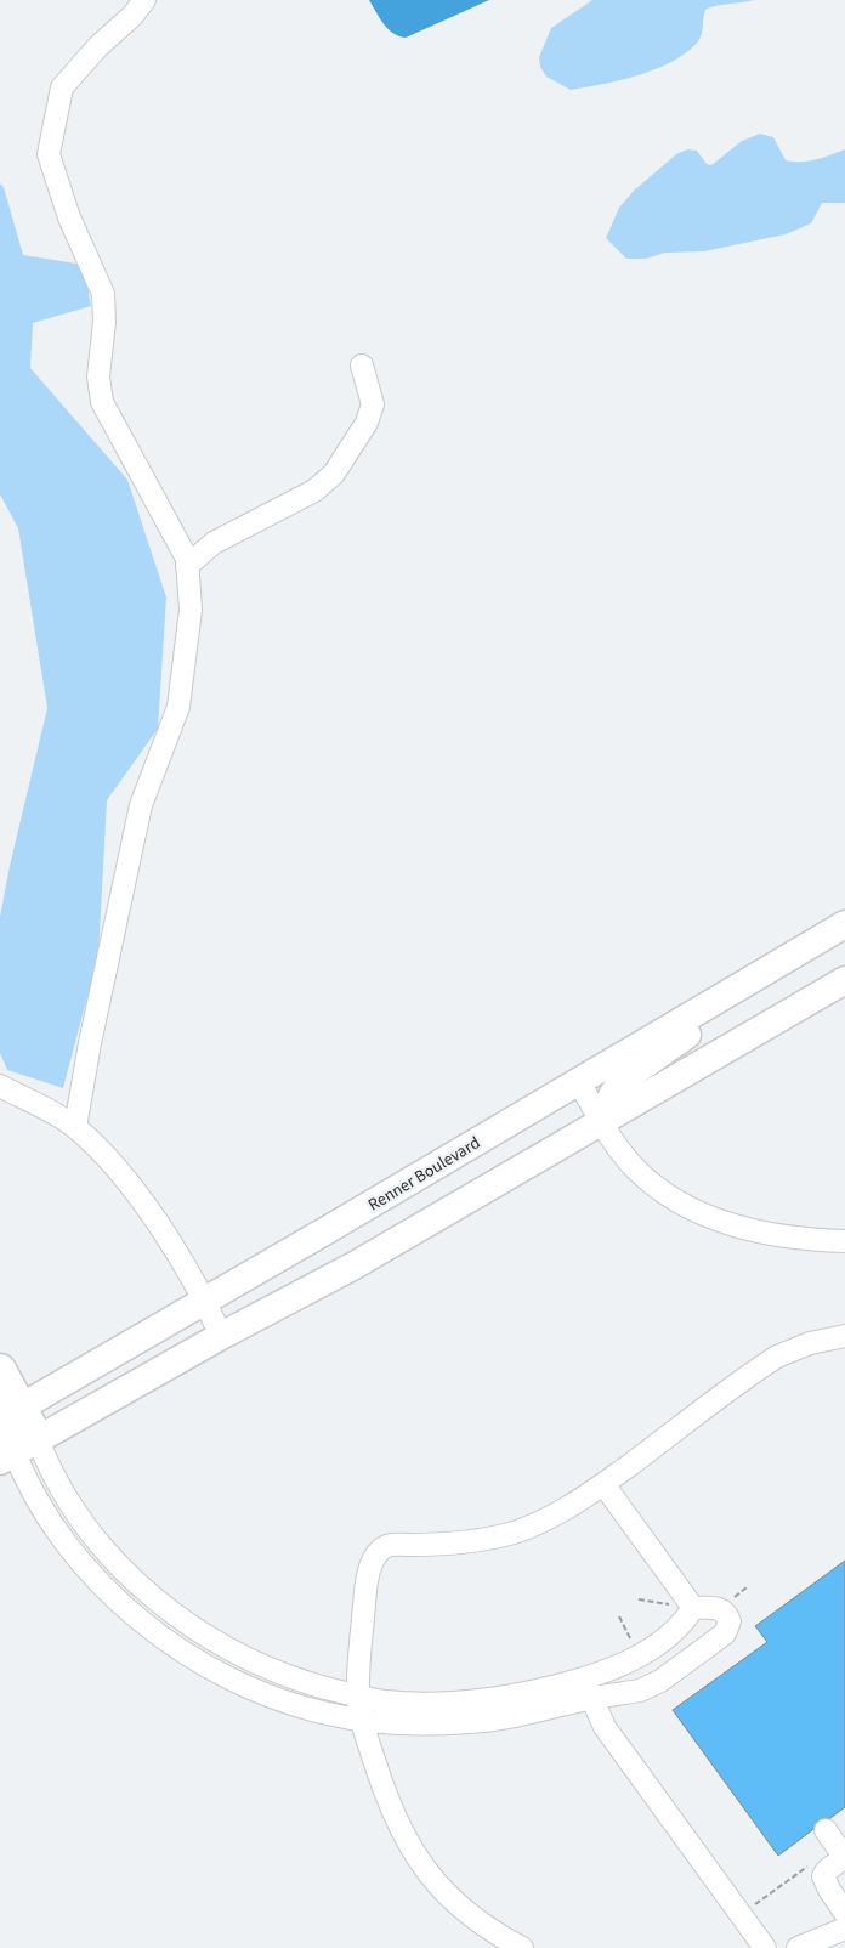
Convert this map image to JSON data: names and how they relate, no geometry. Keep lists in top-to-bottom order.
{
  "streets": {
    "main road": ["Renner Boulevard"]
  }
}
